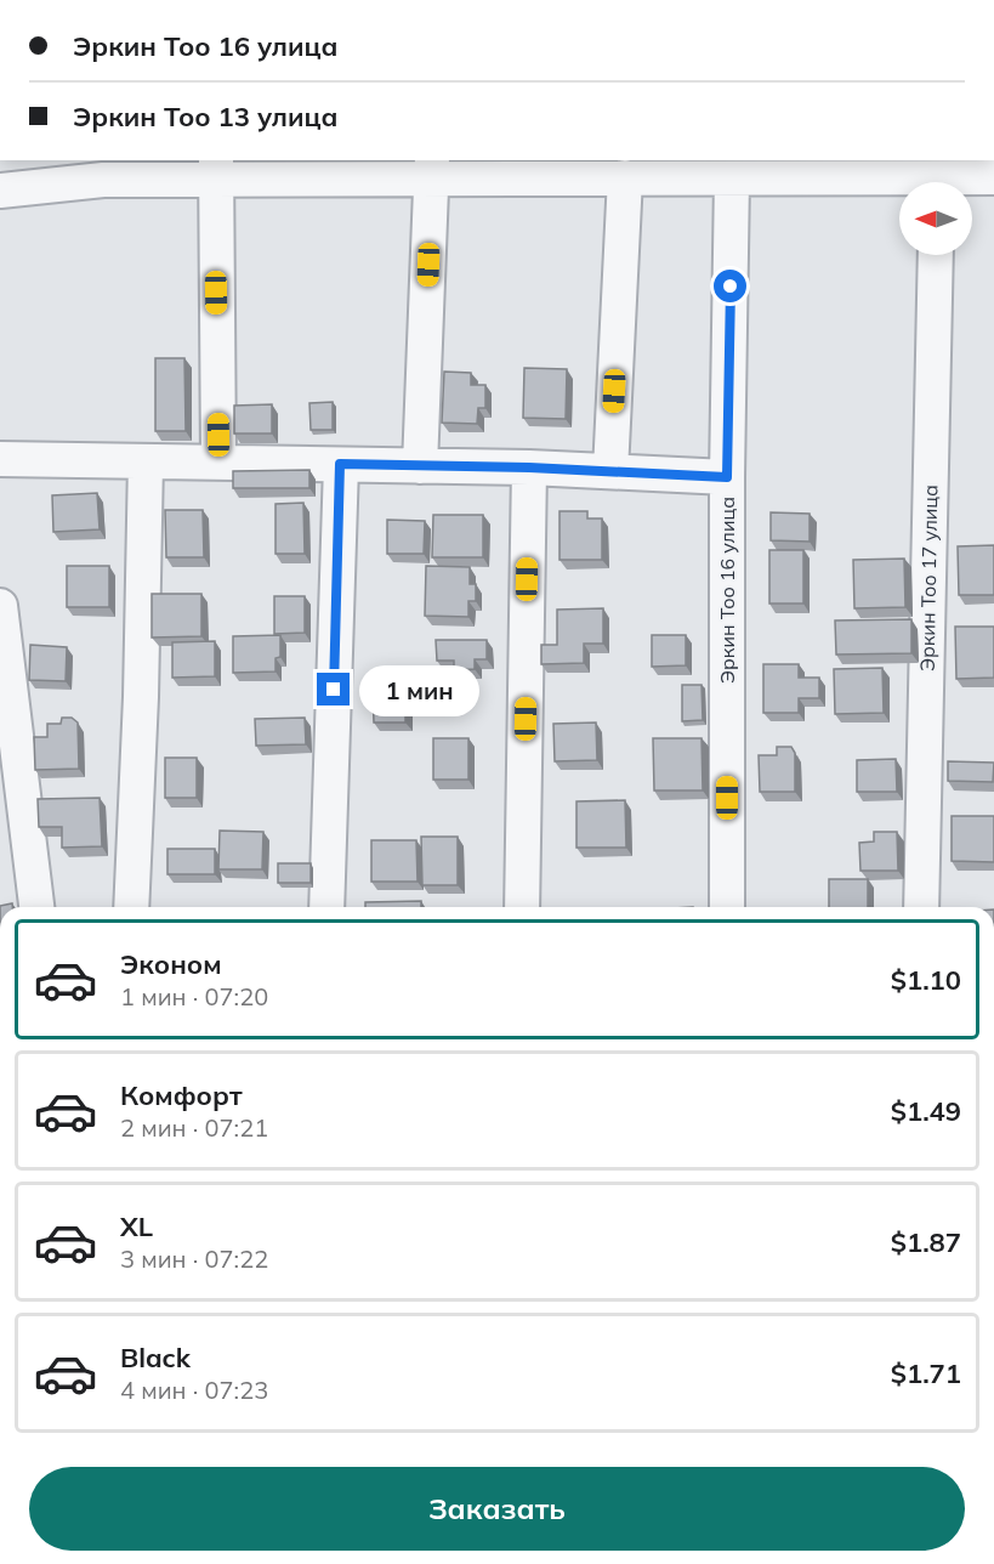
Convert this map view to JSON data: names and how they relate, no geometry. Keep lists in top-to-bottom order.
{
  "streets": {
    "street": ["Эркин Тоо 17 улица", "Эркин Тоо 16 улица"]
  },
  "north": "left",
  "page": {
    "banner": ["Эркин Тоо 16 улица", "Эркин Тоо 13 улица"],
    "bubble": "1 мин",
    "list": [
      {
        "name": "Эконом",
        "note": "1 мин · 07:20",
        "value": "$1.10"
      },
      {
        "name": "Комфорт",
        "note": "2 мин · 07:21",
        "value": "$1.49"
      },
      {
        "name": "XL",
        "note": "3 мин · 07:22",
        "value": "$1.87"
      },
      {
        "name": "Black",
        "note": "4 мин · 07:23",
        "value": "$1.71"
      }
    ],
    "buttons": "Заказать"
  }
}
